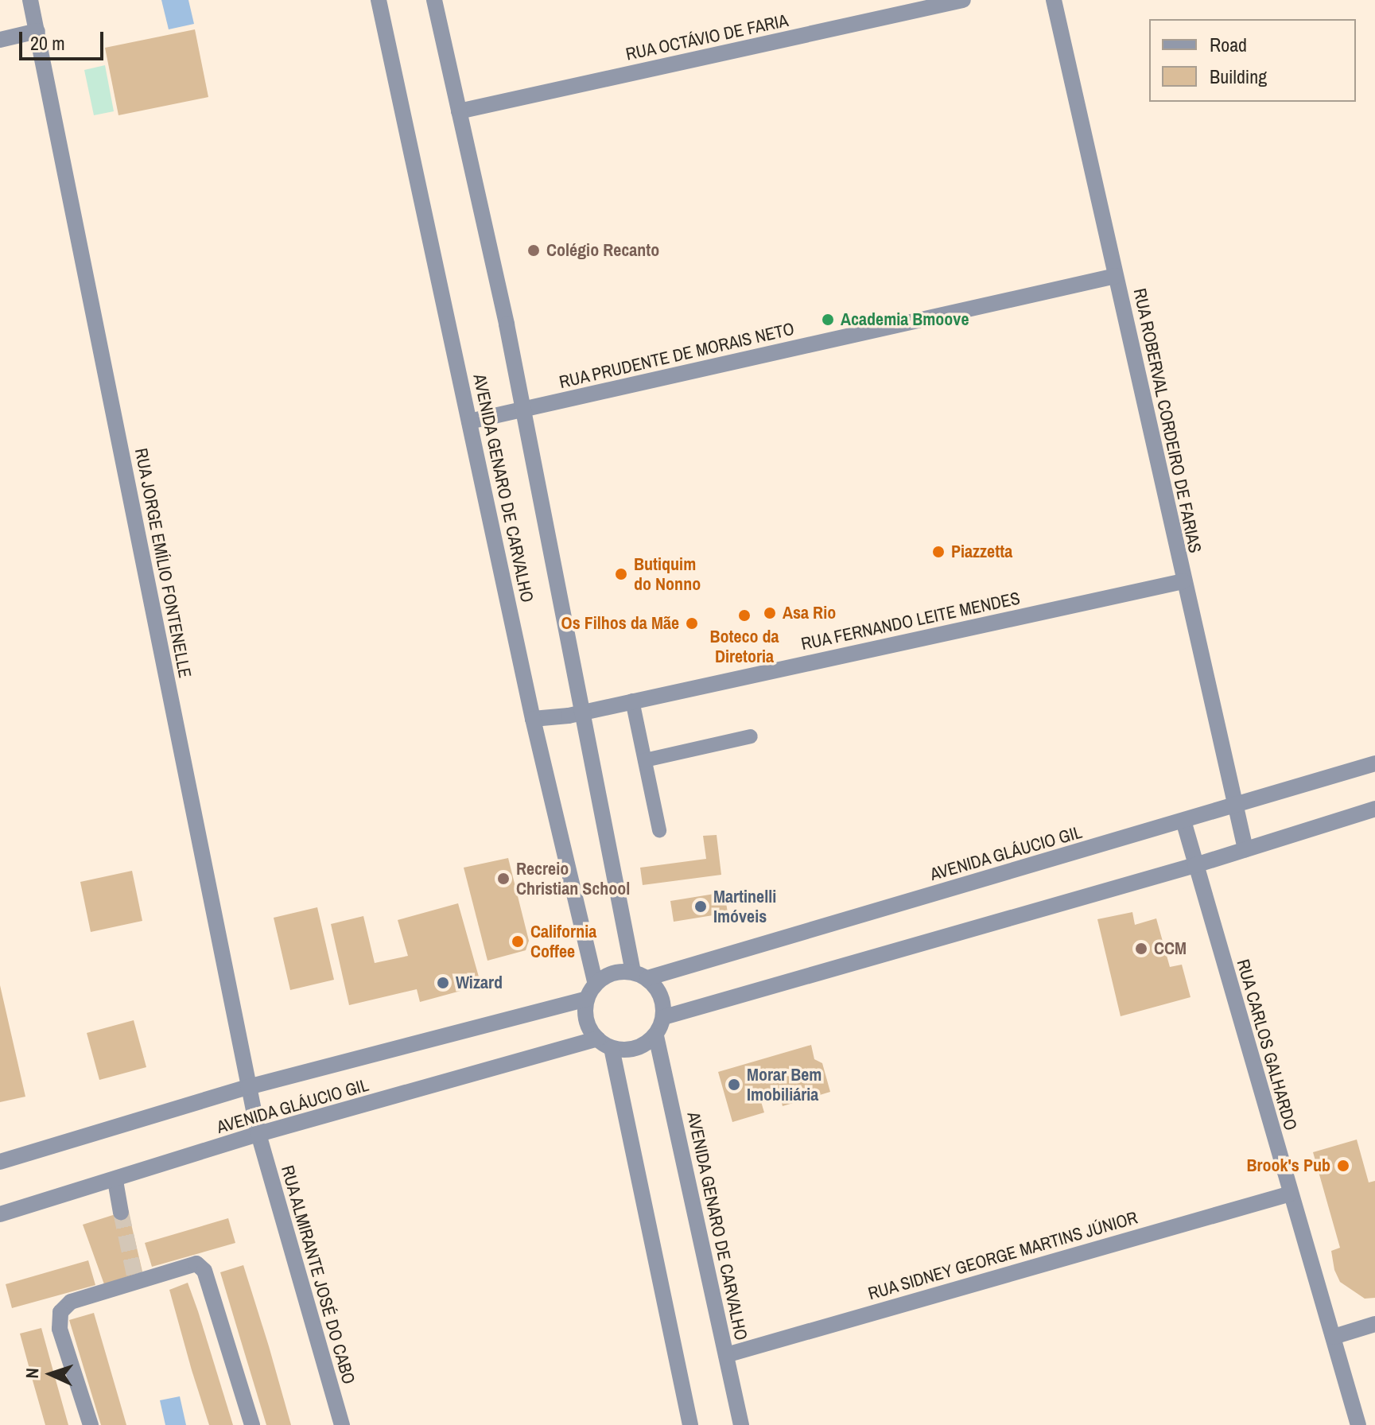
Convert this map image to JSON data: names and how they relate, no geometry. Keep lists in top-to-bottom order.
{
  "streets": {
    "street": [
      "RUA OCTÁVIO DE FARIA",
      "RUA PRUDENTE DE MORAIS NETO",
      "RUA ROBERVAL CORDEIRO DE FARIAS",
      "AVENIDA GENARO DE CARVALHO",
      "RUA JORGE EMÍLIO FONTENELLE",
      "RUA FERNANDO LEITE MENDES",
      "AVENIDA GLÁUCIO GIL",
      "RUA CARLOS GALHARDO",
      "RUA SIDNEY GEORGE MARTINS JÚNIOR",
      "RUA ALMIRANTE JOSÉ DO CABO"
    ]
  },
  "crossings": [
    ["RUA OCTÁVIO DE FARIA", "AVENIDA GENARO DE CARVALHO"],
    ["RUA PRUDENTE DE MORAIS NETO", "RUA ROBERVAL CORDEIRO DE FARIAS"],
    ["RUA PRUDENTE DE MORAIS NETO", "AVENIDA GENARO DE CARVALHO"],
    ["RUA ROBERVAL CORDEIRO DE FARIAS", "RUA FERNANDO LEITE MENDES"],
    ["RUA ROBERVAL CORDEIRO DE FARIAS", "AVENIDA GLÁUCIO GIL"],
    ["AVENIDA GENARO DE CARVALHO", "RUA FERNANDO LEITE MENDES"],
    ["AVENIDA GENARO DE CARVALHO", "AVENIDA GLÁUCIO GIL"],
    ["AVENIDA GENARO DE CARVALHO", "RUA SIDNEY GEORGE MARTINS JÚNIOR"],
    ["RUA JORGE EMÍLIO FONTENELLE", "AVENIDA GLÁUCIO GIL"],
    ["RUA JORGE EMÍLIO FONTENELLE", "RUA ALMIRANTE JOSÉ DO CABO"],
    ["AVENIDA GLÁUCIO GIL", "RUA CARLOS GALHARDO"],
    ["AVENIDA GLÁUCIO GIL", "RUA ALMIRANTE JOSÉ DO CABO"],
    ["RUA CARLOS GALHARDO", "RUA SIDNEY GEORGE MARTINS JÚNIOR"]
  ],
  "places": [
    "Colégio Recanto",
    "Academia Bmoove",
    "Piazzetta",
    "Butiquim do Nonno",
    "Asa Rio",
    "Boteco da Diretoria",
    "Os Filhos da Mãe",
    "Recreio Christian School",
    "Martinelli Imóveis",
    "California Coffee",
    "CCM",
    "Wizard",
    "Morar Bem Imobiliária",
    "Brook's Pub"
  ],
  "legend": ["Road", "Building"],
  "scale_bar": "20 m",
  "north": "left"
}
